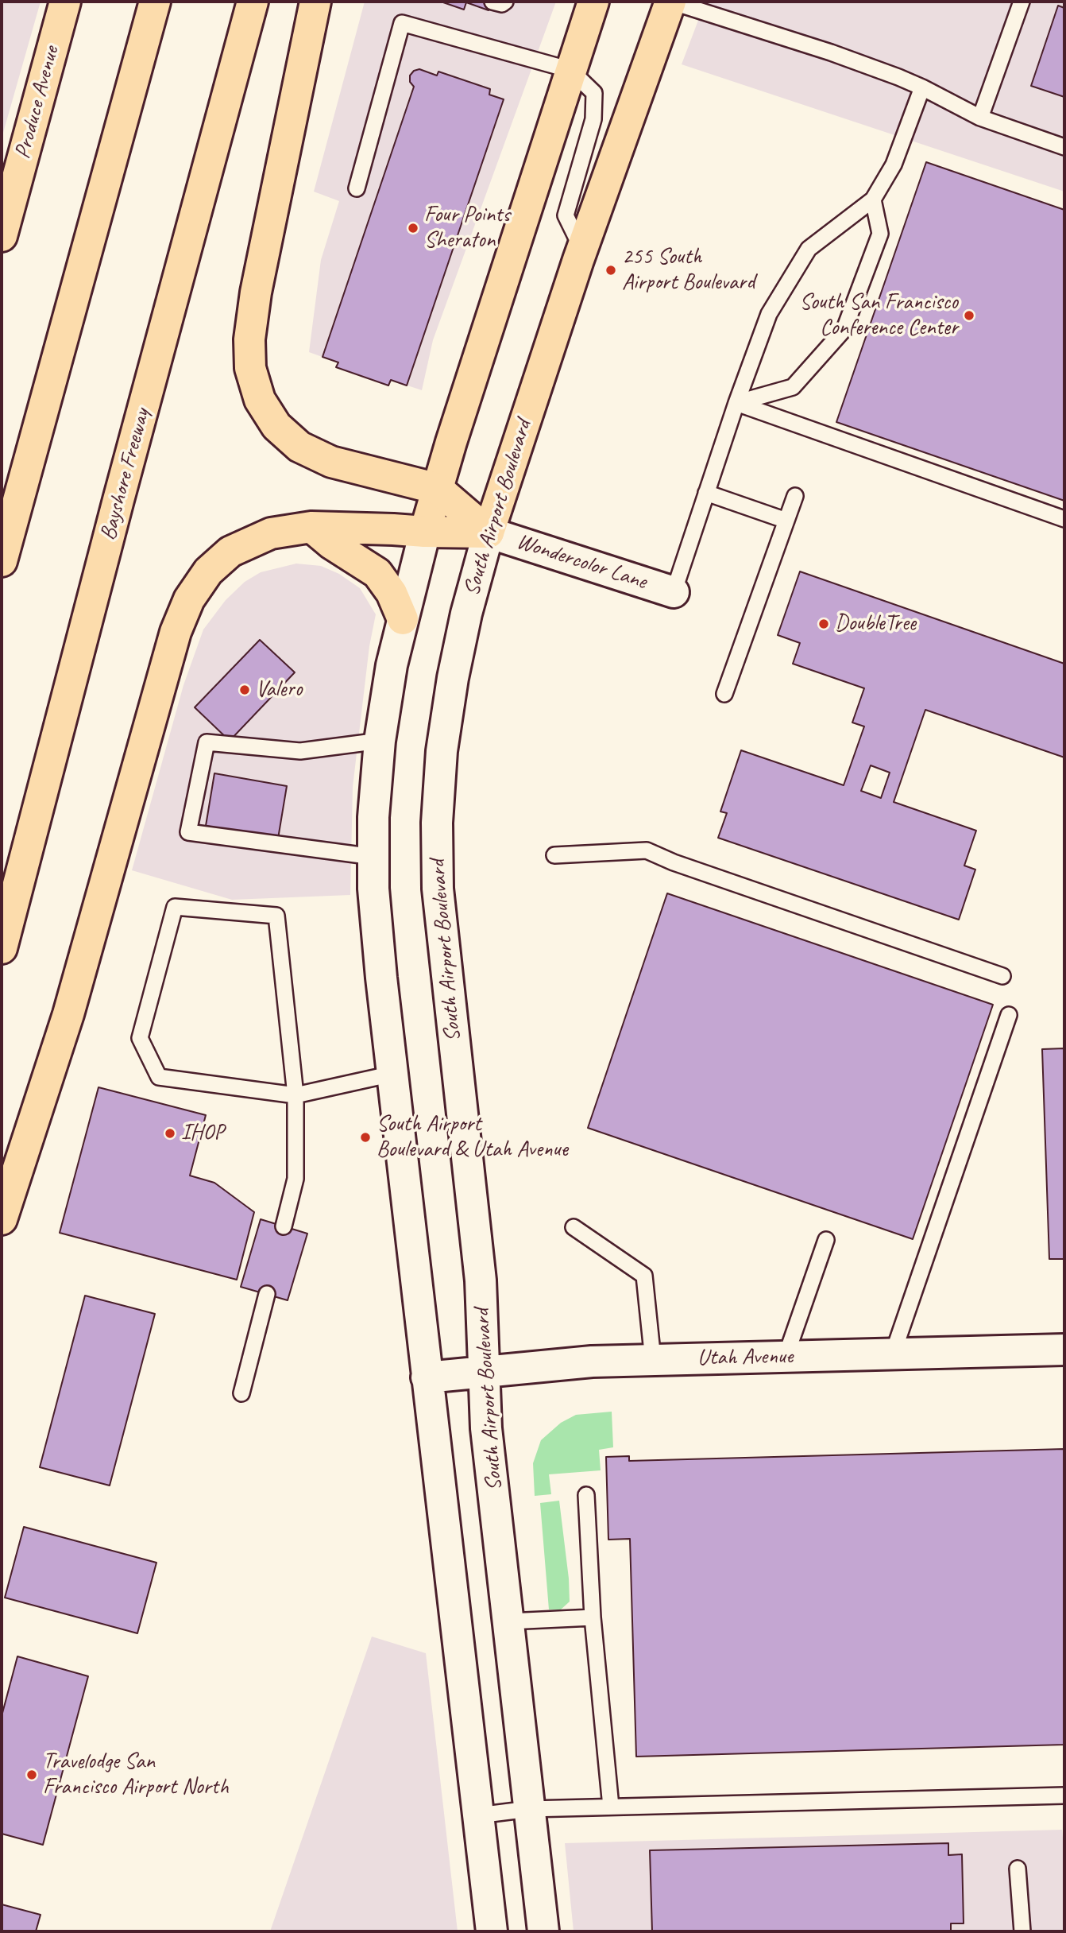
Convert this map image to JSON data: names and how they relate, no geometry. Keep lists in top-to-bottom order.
{
  "streets": {
    "main road": ["Produce Avenue", "Bayshore Freeway", "South Airport Boulevard"],
    "street": ["Wondercolor Lane", "Utah Avenue"]
  },
  "crossings": [
    ["South Airport Boulevard", "Wondercolor Lane"],
    ["South Airport Boulevard", "Utah Avenue"]
  ],
  "places": [
    "Four Points Sheraton",
    "255 South Airport Boulevard",
    "South San Francisco Conference Center",
    "DoubleTree",
    "Valero",
    "IHOP",
    "South Airport Boulevard & Utah Avenue",
    "Travelodge San Francisco Airport North"
  ]
}
